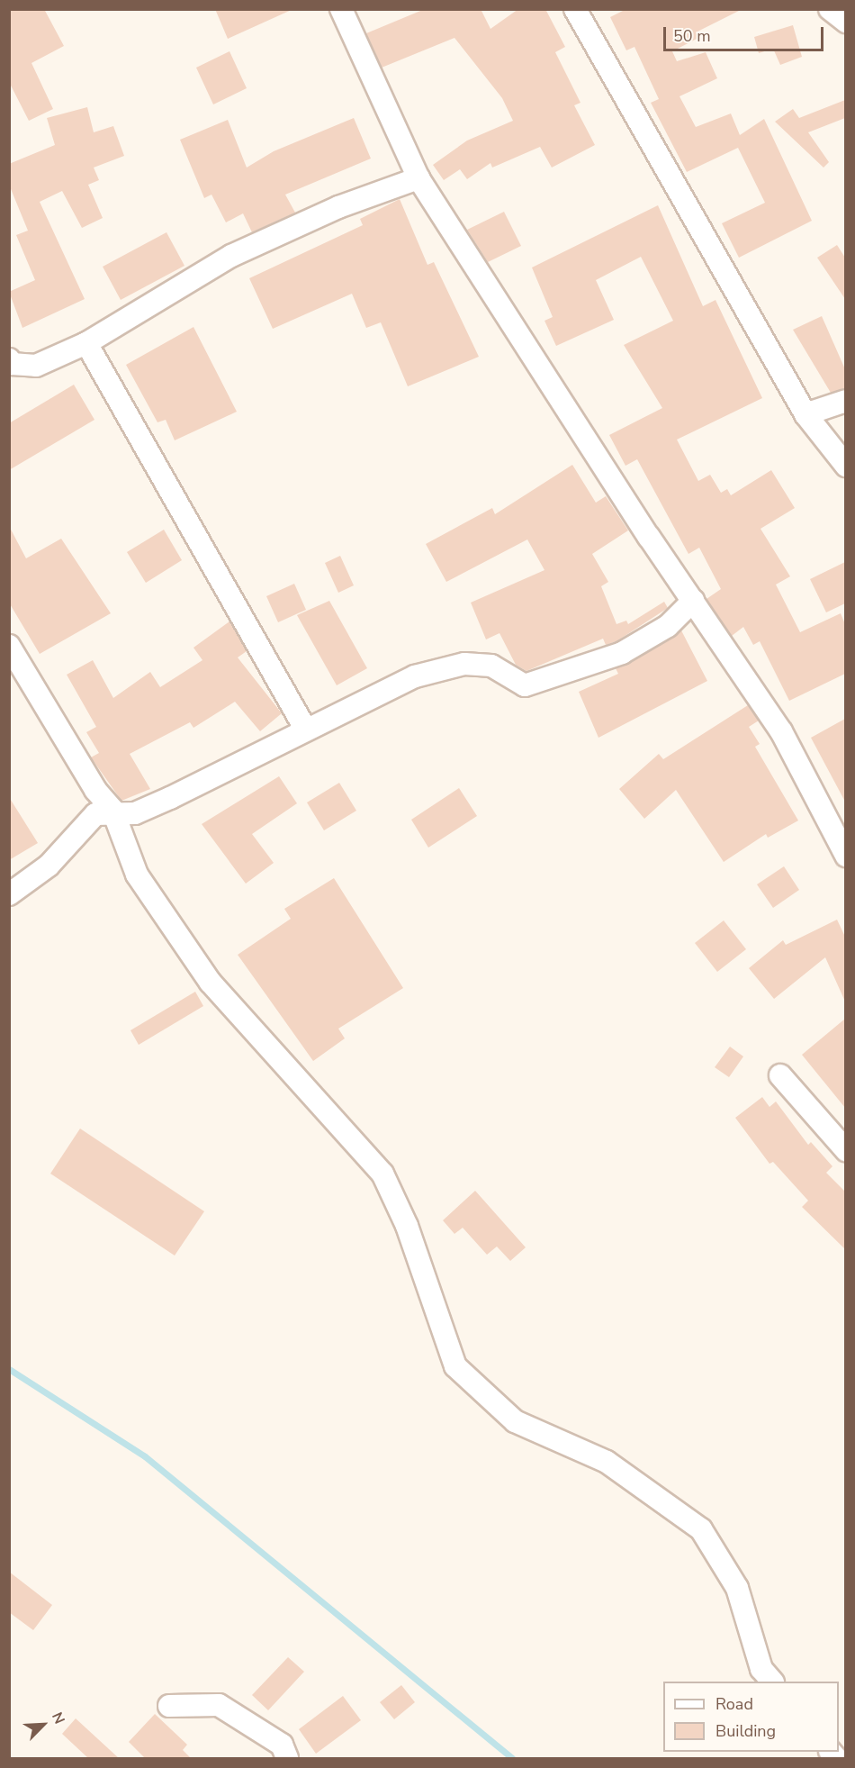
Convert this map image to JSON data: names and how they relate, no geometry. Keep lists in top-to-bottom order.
{
  "legend": ["Road", "Building"],
  "scale_bar": "50 m",
  "north": "top right"
}
